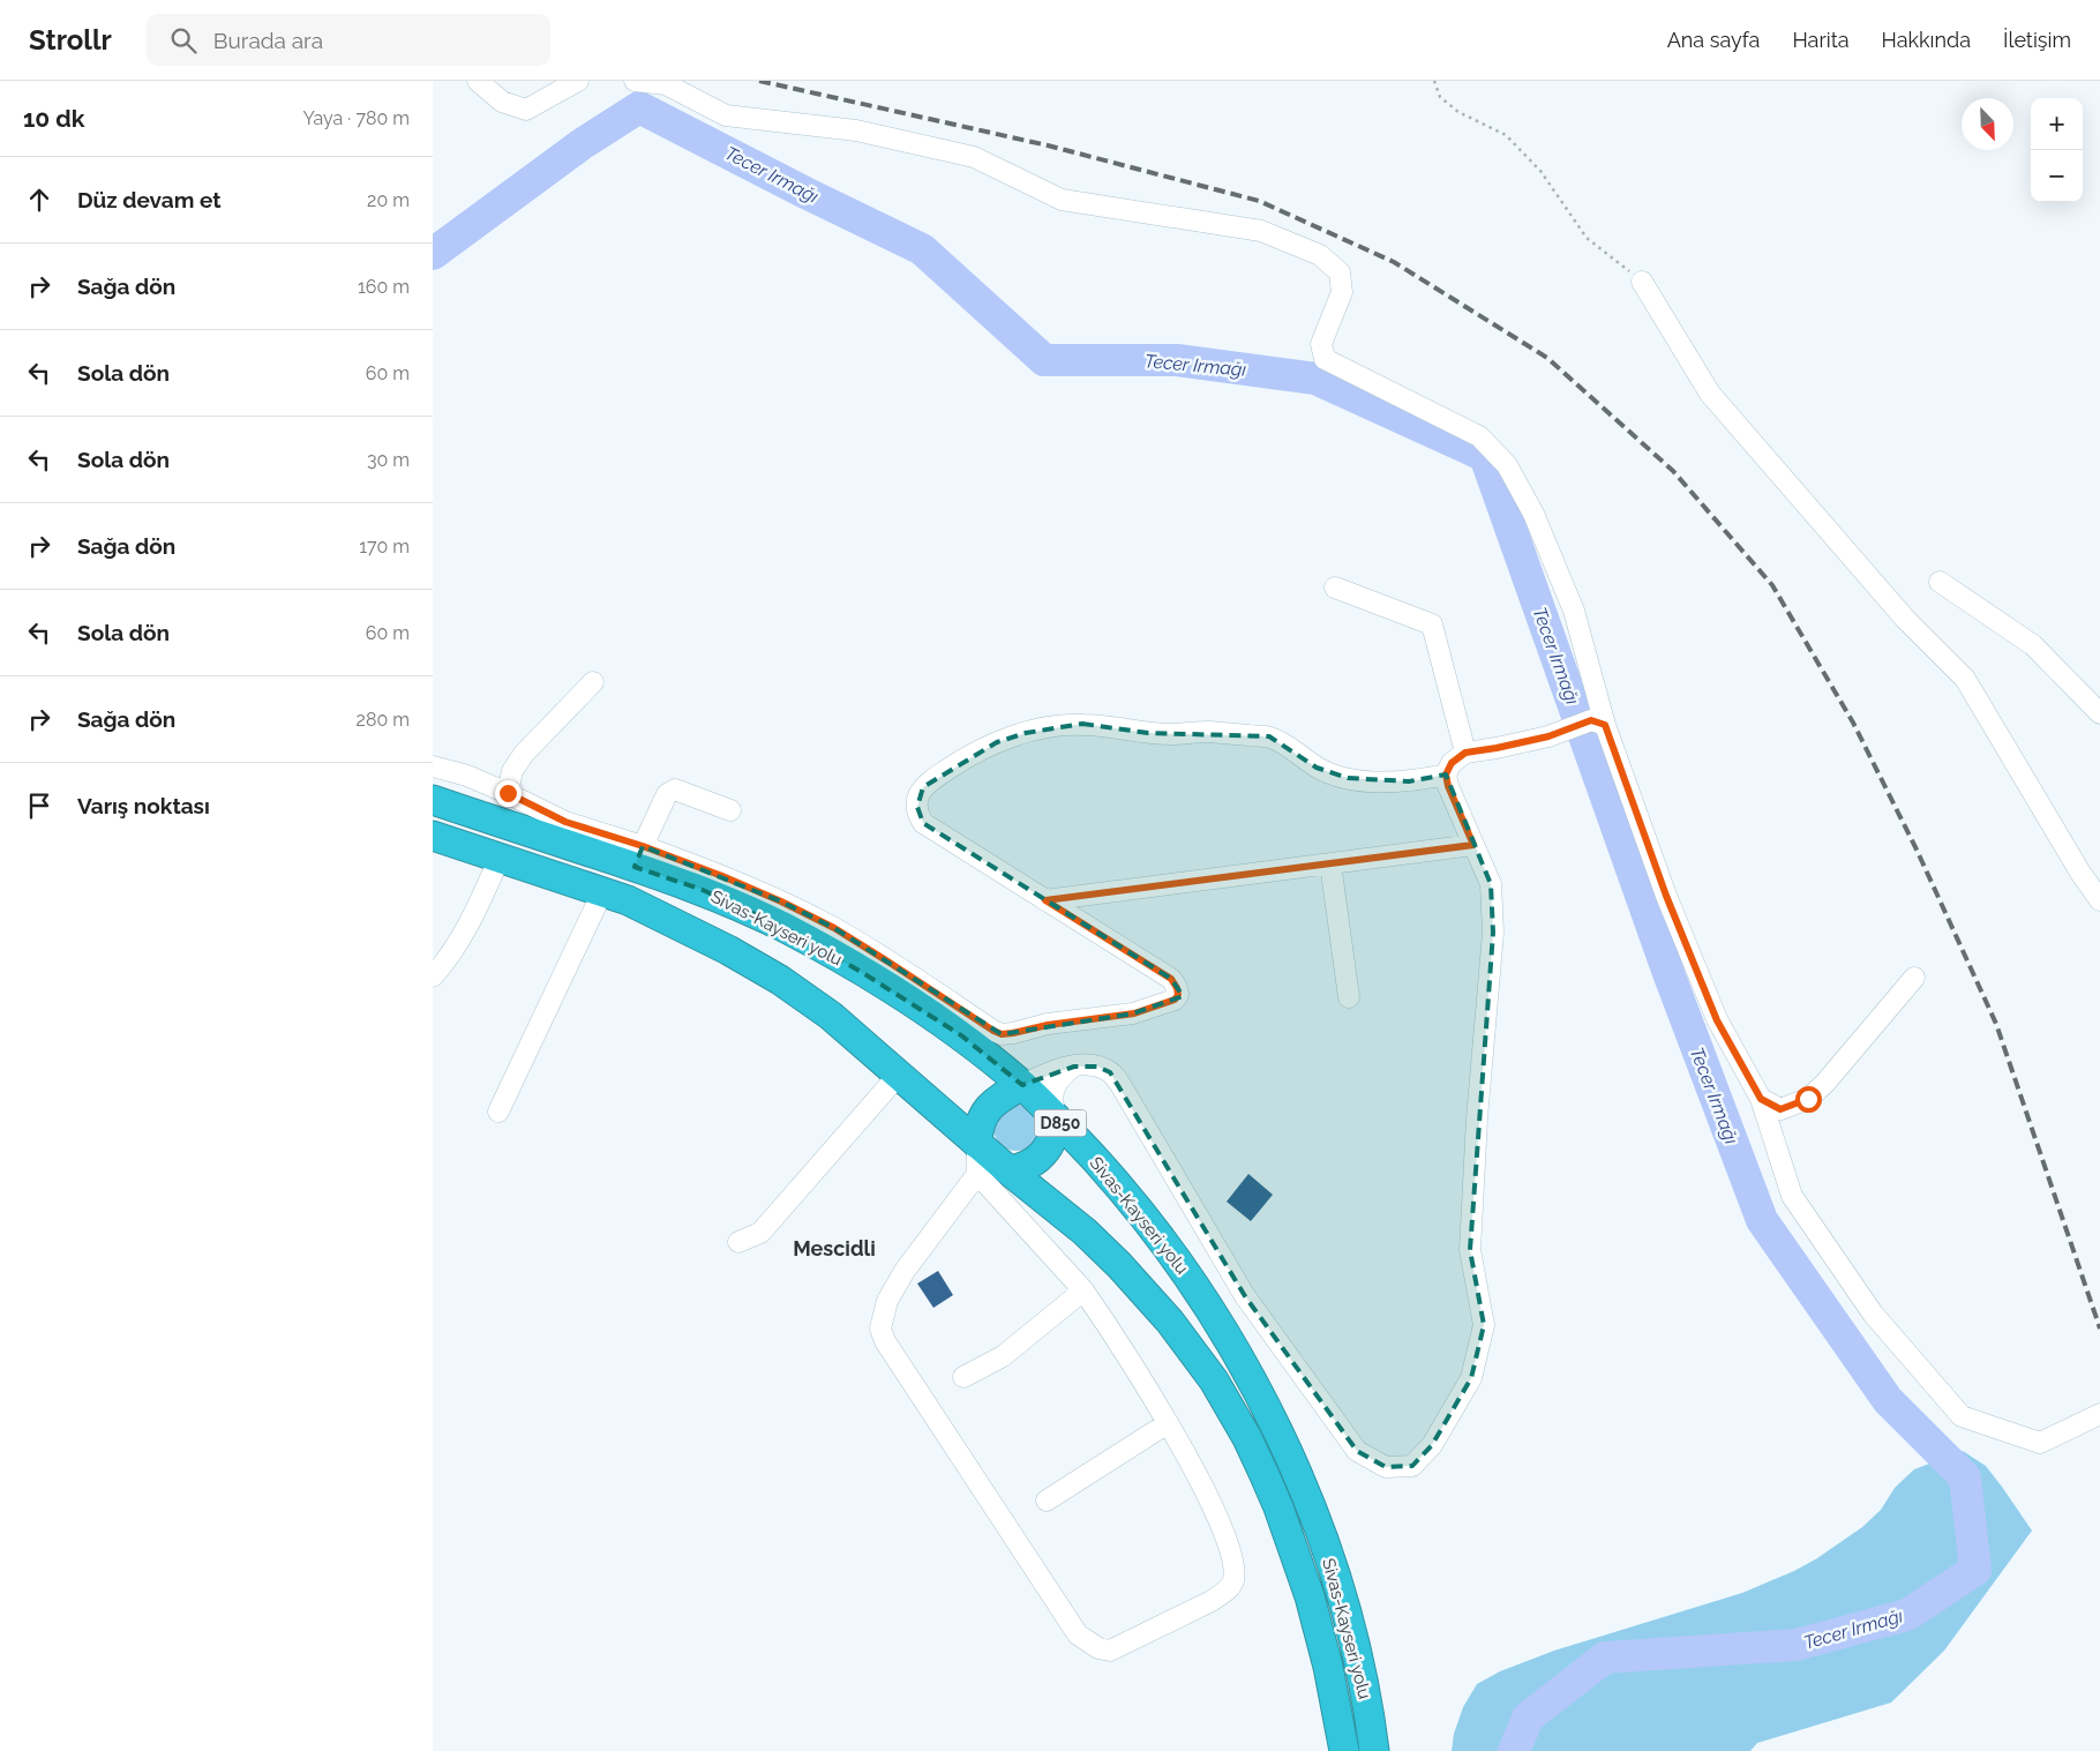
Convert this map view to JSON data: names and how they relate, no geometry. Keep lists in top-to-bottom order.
{
  "streets": {
    "highway": ["Sivas-Kayseri yolu", "D850"]
  },
  "districts": ["Mescidli"],
  "water": ["Tecer Irmağı"],
  "north": "bottom right",
  "page": {
    "header": "Strollr",
    "search": "Burada ara",
    "nav": [
      "Ana sayfa",
      "Harita",
      "Hakkında",
      "İletişim"
    ],
    "heading": ["10 dk", "Yaya · 780 m"],
    "map_buttons": ["+", "−"],
    "list": [
      ["Düz devam et", "20 m"],
      ["Sağa dön", "160 m"],
      ["Sola dön", "60 m"],
      ["Sola dön", "30 m"],
      ["Sağa dön", "170 m"],
      ["Sola dön", "60 m"],
      ["Sağa dön", "280 m"],
      "Varış noktası"
    ]
  }
}
